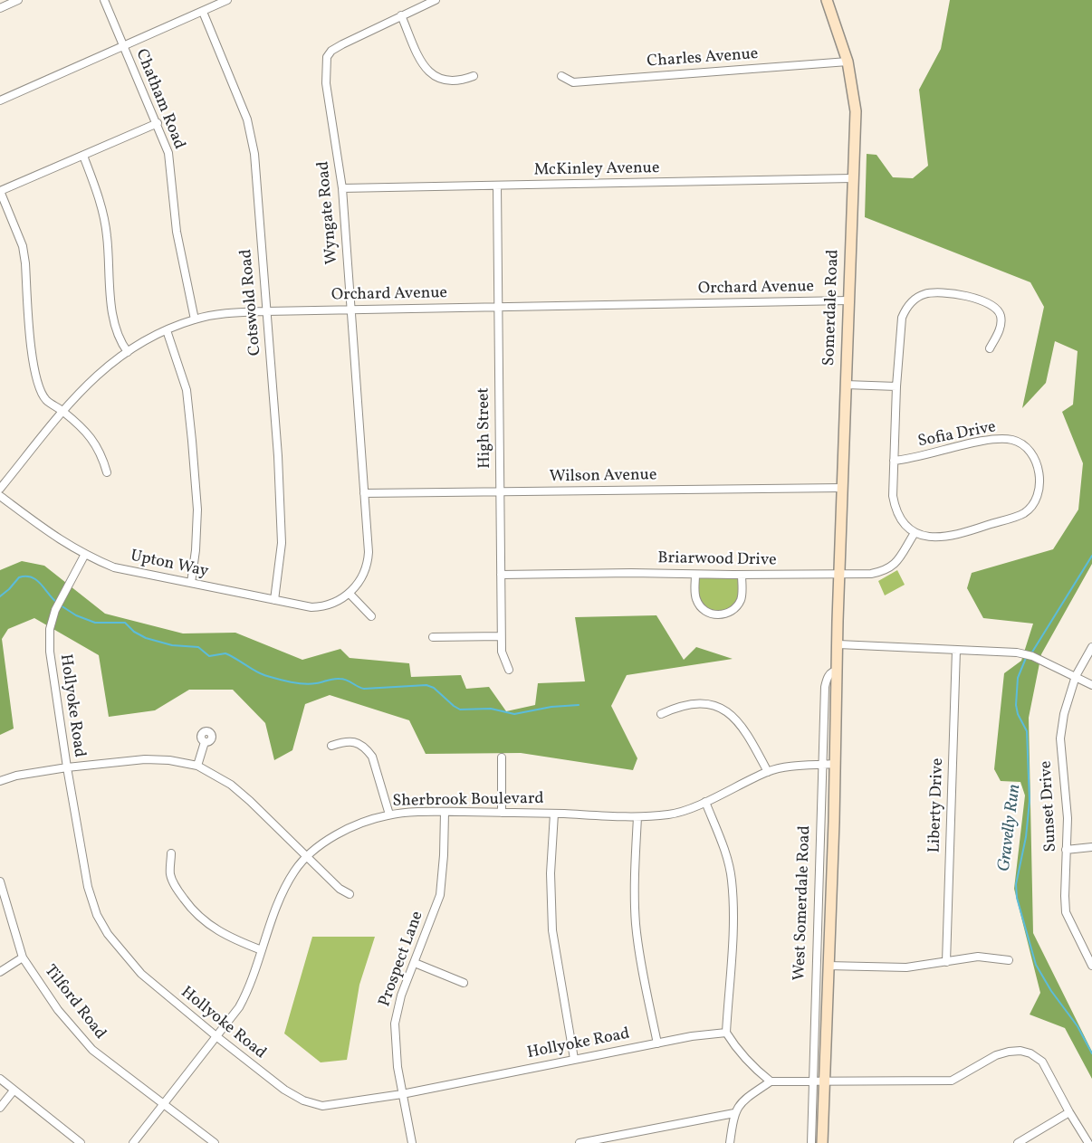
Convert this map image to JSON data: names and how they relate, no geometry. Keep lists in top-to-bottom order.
{
  "streets": {
    "main road": ["Somerdale Road", "West Somerdale Road"],
    "street": [
      "Charles Avenue",
      "Chatham Road",
      "McKinley Avenue",
      "Wyngate Road",
      "Orchard Avenue",
      "Cotswold Road",
      "High Street",
      "Sofia Drive",
      "Wilson Avenue",
      "Briarwood Drive",
      "Upton Way",
      "Hollyoke Road",
      "Sherbrook Boulevard",
      "Liberty Drive",
      "Sunset Drive",
      "Prospect Lane",
      "Tilford Road"
    ]
  },
  "crossings": [
    ["Charles Avenue", "Somerdale Road"],
    ["Chatham Road", "Orchard Avenue"],
    ["McKinley Avenue", "Wyngate Road"],
    ["McKinley Avenue", "Somerdale Road"],
    ["McKinley Avenue", "High Street"],
    ["Wyngate Road", "Orchard Avenue"],
    ["Wyngate Road", "Wilson Avenue"],
    ["Wyngate Road", "Upton Way"],
    ["Orchard Avenue", "Cotswold Road"],
    ["Orchard Avenue", "Somerdale Road"],
    ["Orchard Avenue", "High Street"],
    ["Cotswold Road", "Upton Way"],
    ["Somerdale Road", "Wilson Avenue"],
    ["Somerdale Road", "Briarwood Drive"],
    ["Somerdale Road", "West Somerdale Road"],
    ["High Street", "Wilson Avenue"],
    ["High Street", "Briarwood Drive"],
    ["Sofia Drive", "Briarwood Drive"],
    ["Upton Way", "Hollyoke Road"],
    ["Hollyoke Road", "Sherbrook Boulevard"],
    ["Hollyoke Road", "Prospect Lane"],
    ["Sherbrook Boulevard", "West Somerdale Road"],
    ["Sherbrook Boulevard", "Prospect Lane"],
    ["Sherbrook Boulevard", "Tilford Road"]
  ],
  "water": ["Gravelly Run"]
}
